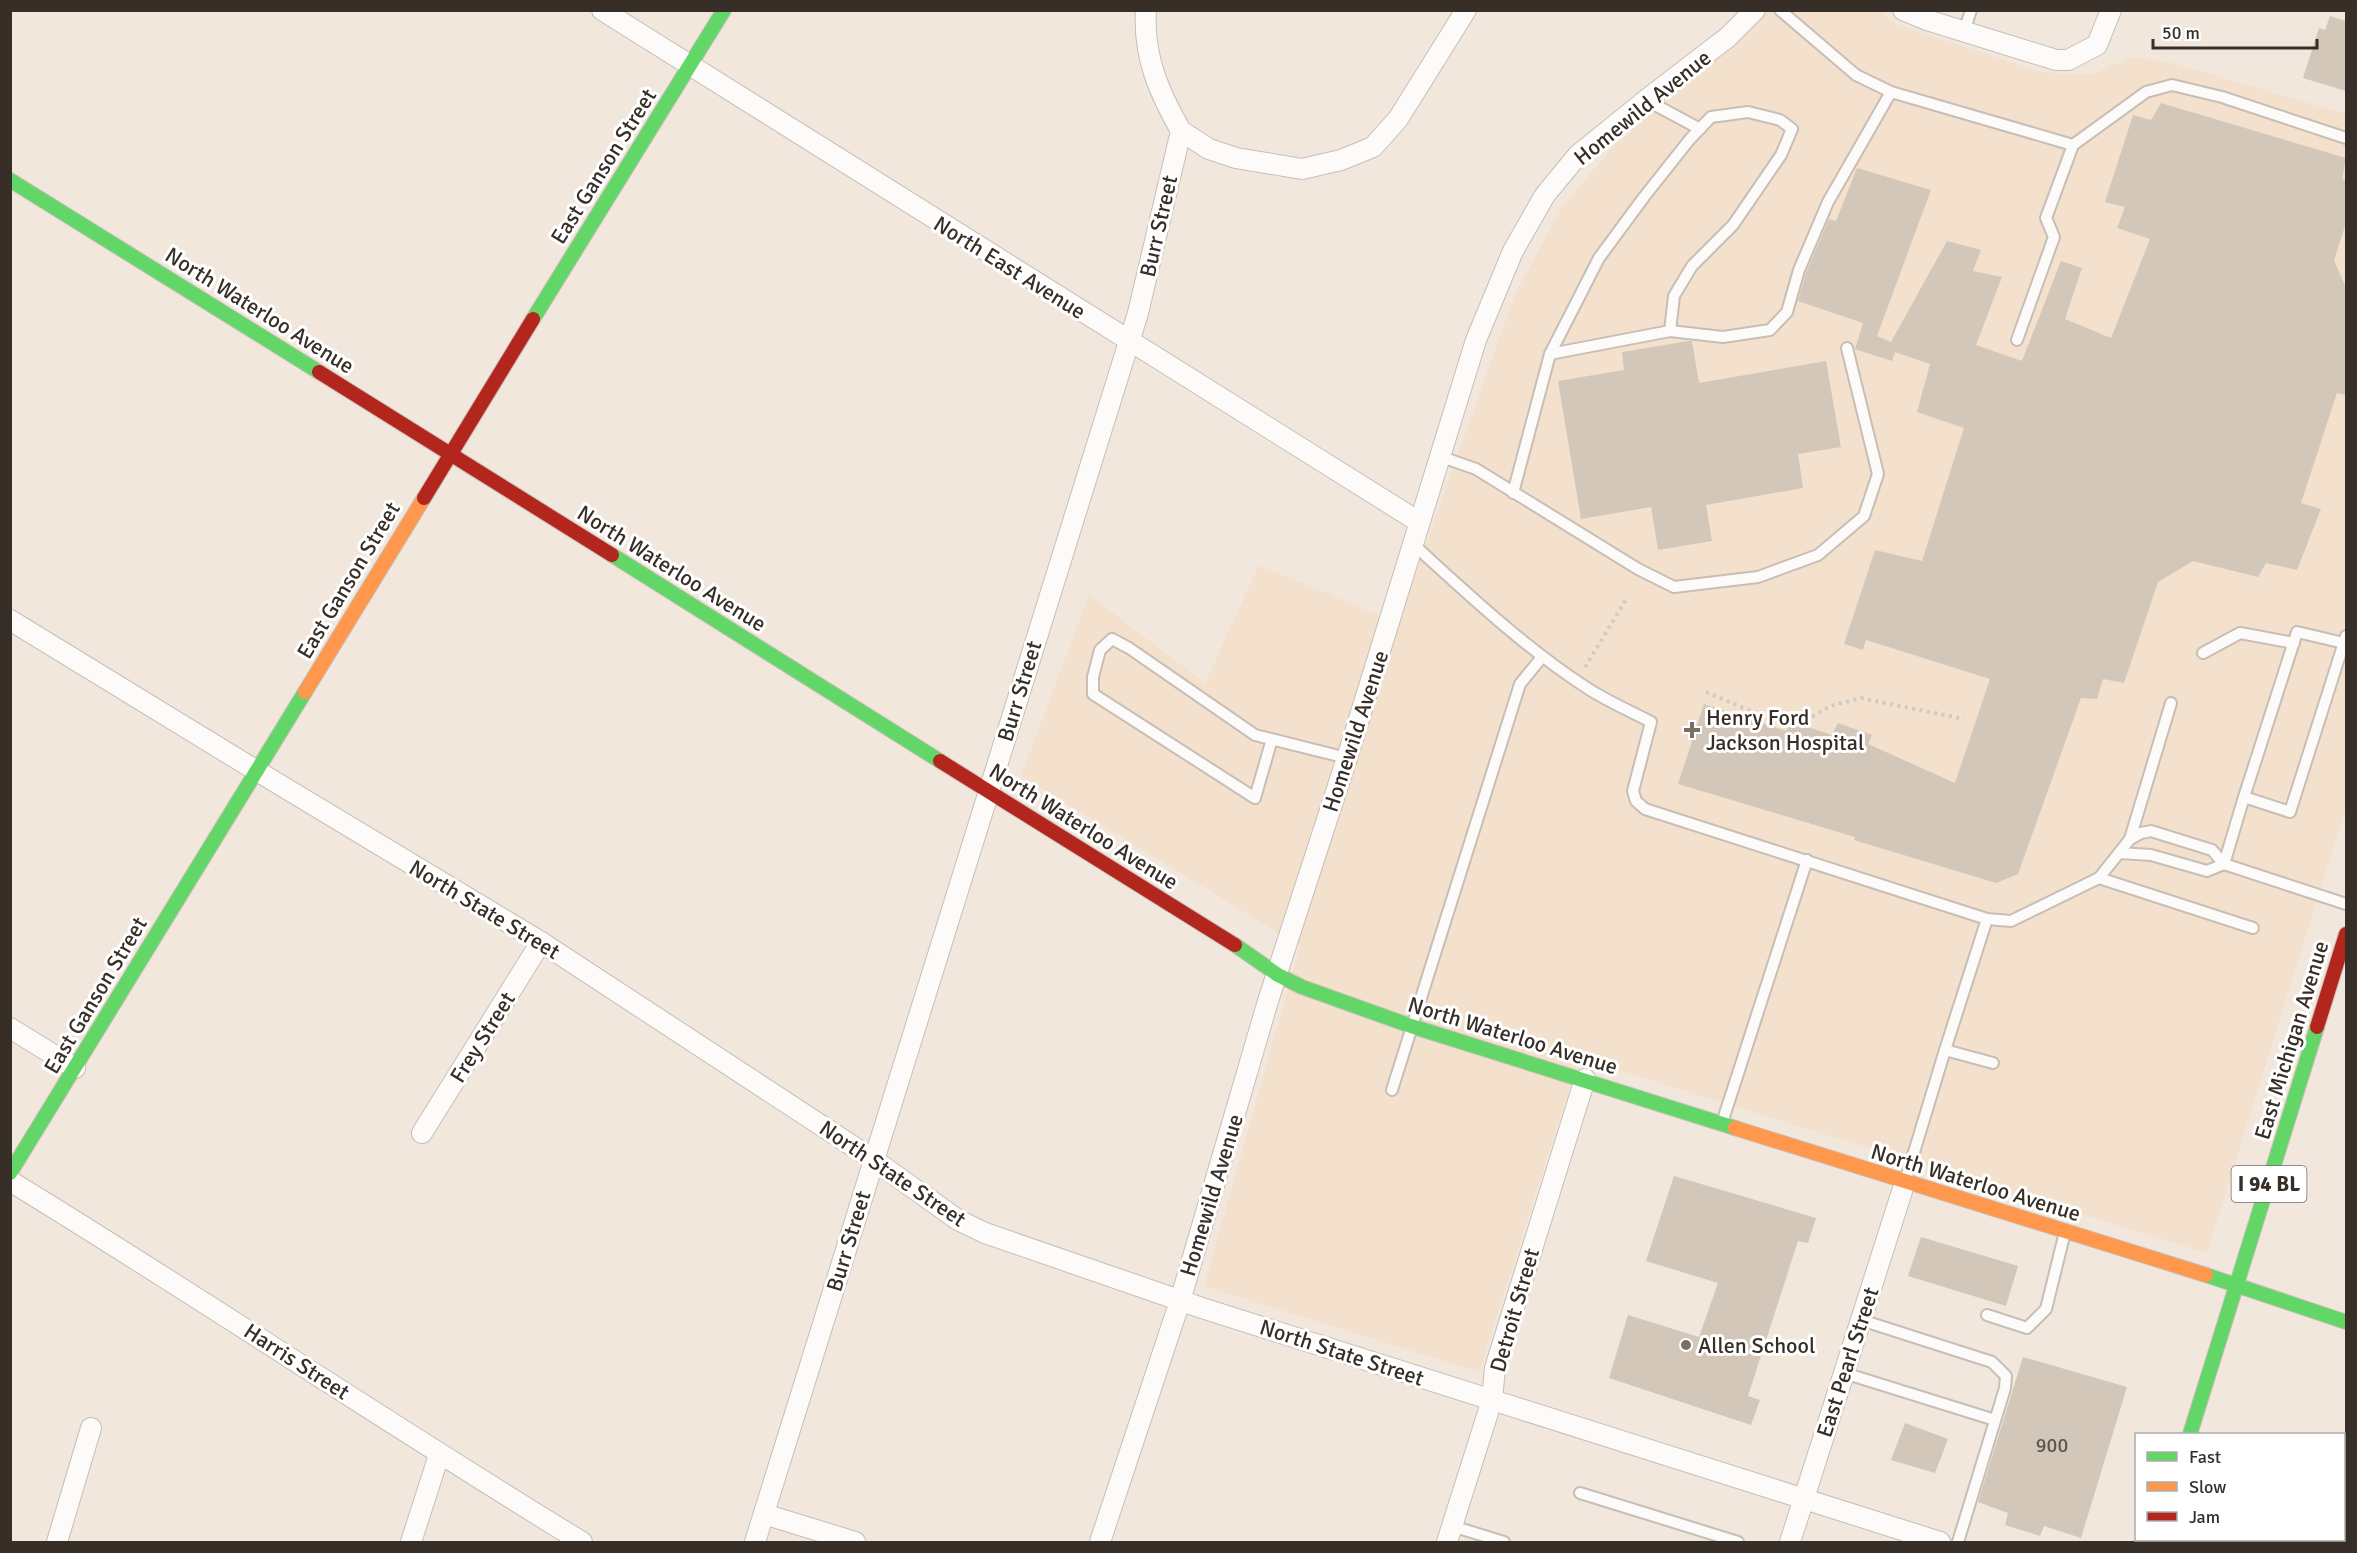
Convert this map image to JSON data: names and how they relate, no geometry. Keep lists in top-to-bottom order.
{
  "streets": {
    "street": [
      "Homewild Avenue",
      "East Ganson Street",
      "Burr Street",
      "North East Avenue",
      "North Waterloo Avenue",
      "North State Street",
      "Frey Street",
      "East Michigan Avenue",
      "I 94 BL",
      "Detroit Street",
      "Harris Street",
      "East Pearl Street"
    ]
  },
  "crossings": [
    ["Homewild Avenue", "North East Avenue"],
    ["Homewild Avenue", "North Waterloo Avenue"],
    ["Homewild Avenue", "North State Street"],
    ["East Ganson Street", "North East Avenue"],
    ["East Ganson Street", "North Waterloo Avenue"],
    ["East Ganson Street", "North State Street"],
    ["Burr Street", "North East Avenue"],
    ["Burr Street", "North Waterloo Avenue"],
    ["Burr Street", "North State Street"],
    ["North Waterloo Avenue", "East Michigan Avenue"],
    ["North Waterloo Avenue", "Detroit Street"],
    ["North Waterloo Avenue", "East Pearl Street"],
    ["North State Street", "Frey Street"],
    ["North State Street", "Detroit Street"],
    ["North State Street", "East Pearl Street"]
  ],
  "places": {
    "health": ["Henry Ford Jackson Hospital"],
    "other": ["Allen School"]
  },
  "house_numbers": ["900"],
  "legend": ["Fast", "Slow", "Jam"],
  "scale_bar": "50 m"
}
